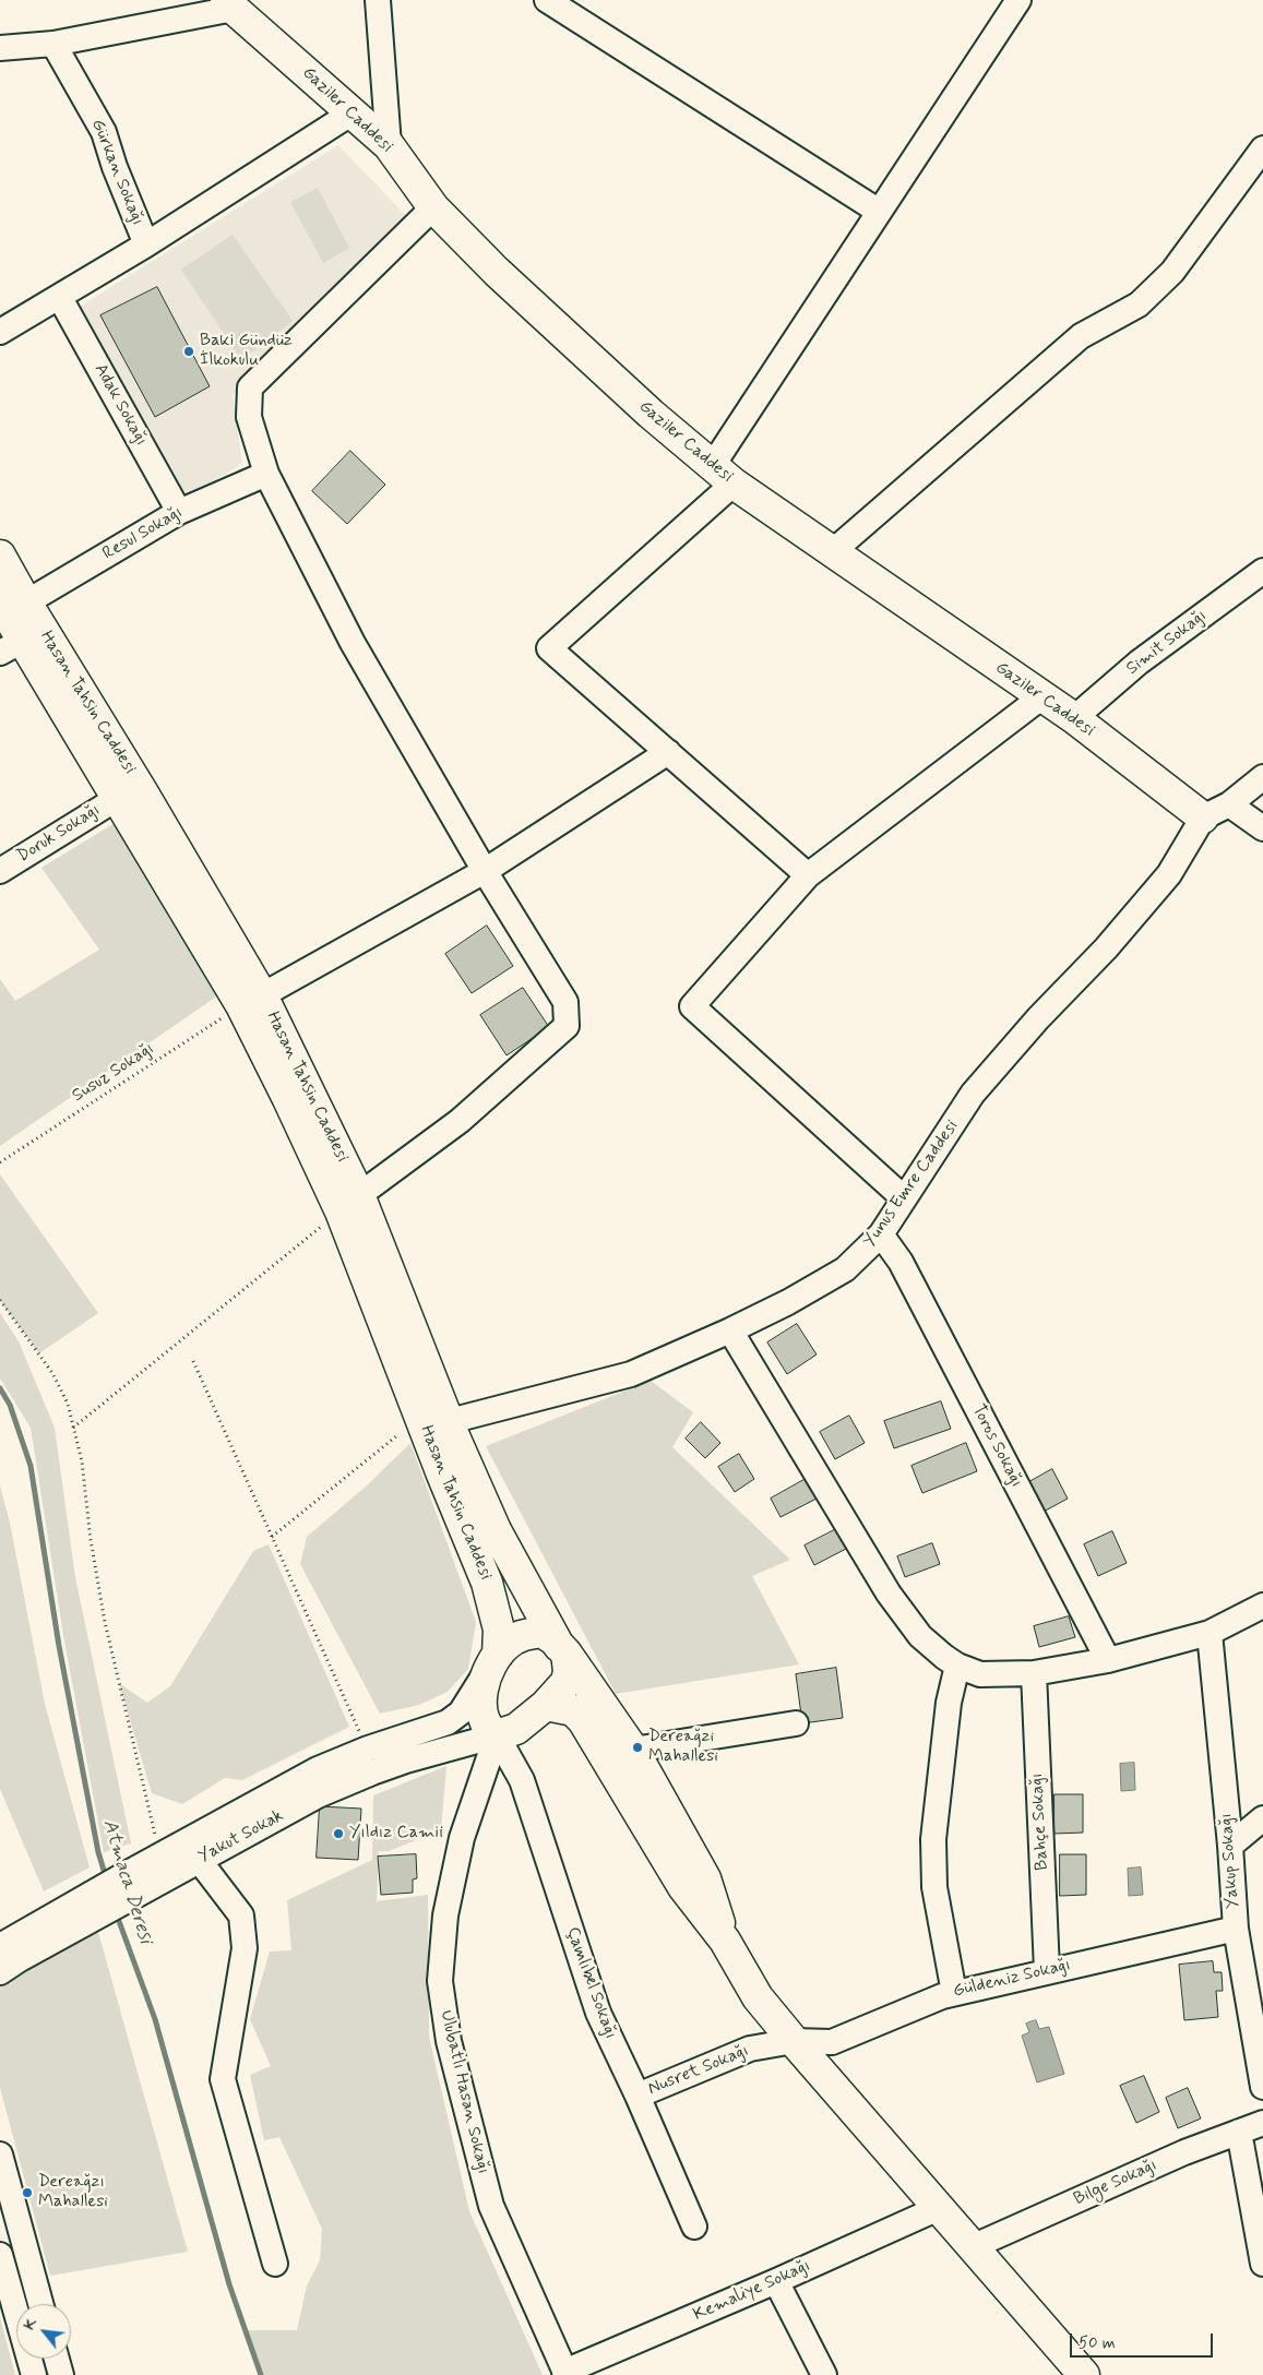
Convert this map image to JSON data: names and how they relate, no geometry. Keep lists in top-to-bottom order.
{
  "streets": {
    "main road": ["Gaziler Caddesi", "Hasan Tahsin Caddesi"],
    "street": [
      "Gürkan Sokağı",
      "Adak Sokağı",
      "Resul Sokağı",
      "Simit Sokağı",
      "Doruk Sokağı",
      "Yunus Emre Caddesi",
      "Toros Sokağı",
      "Bahçe Sokağı",
      "Yakut Sokak",
      "Yakup Sokağı",
      "Güldeniz Sokağı",
      "Çamlıbel Sokağı",
      "Nusret Sokağı",
      "Ulubatlı Hasan Sokağı",
      "Bilge Sokağı",
      "Kemaliye Sokağı"
    ],
    "path": ["Susuz Sokağı"]
  },
  "crossings": [
    ["Gaziler Caddesi", "Simit Sokağı"],
    ["Gaziler Caddesi", "Yunus Emre Caddesi"],
    ["Adak Sokağı", "Resul Sokağı"],
    ["Resul Sokağı", "Hasan Tahsin Caddesi"],
    ["Hasan Tahsin Caddesi", "Doruk Sokağı"],
    ["Hasan Tahsin Caddesi", "Susuz Sokağı"],
    ["Hasan Tahsin Caddesi", "Yunus Emre Caddesi"],
    ["Hasan Tahsin Caddesi", "Yakut Sokak"],
    ["Hasan Tahsin Caddesi", "Çamlıbel Sokağı"],
    ["Hasan Tahsin Caddesi", "Ulubatlı Hasan Sokağı"],
    ["Yunus Emre Caddesi", "Toros Sokağı"],
    ["Bahçe Sokağı", "Güldeniz Sokağı"],
    ["Yakut Sokak", "Çamlıbel Sokağı"],
    ["Yakut Sokak", "Ulubatlı Hasan Sokağı"],
    ["Yakup Sokağı", "Güldeniz Sokağı"],
    ["Güldeniz Sokağı", "Nusret Sokağı"],
    ["Çamlıbel Sokağı", "Nusret Sokağı"],
    ["Çamlıbel Sokağı", "Ulubatlı Hasan Sokağı"],
    ["Ulubatlı Hasan Sokağı", "Kemaliye Sokağı"]
  ],
  "water": ["Atmaca Deresi"],
  "places": [
    "Baki Gündüz İlkokulu",
    "Dereağzi Mahallesi",
    "Yıldız Camii",
    "Dereağzı Mahallesi"
  ],
  "scale_bar": "50 m",
  "north": "top left"
}
